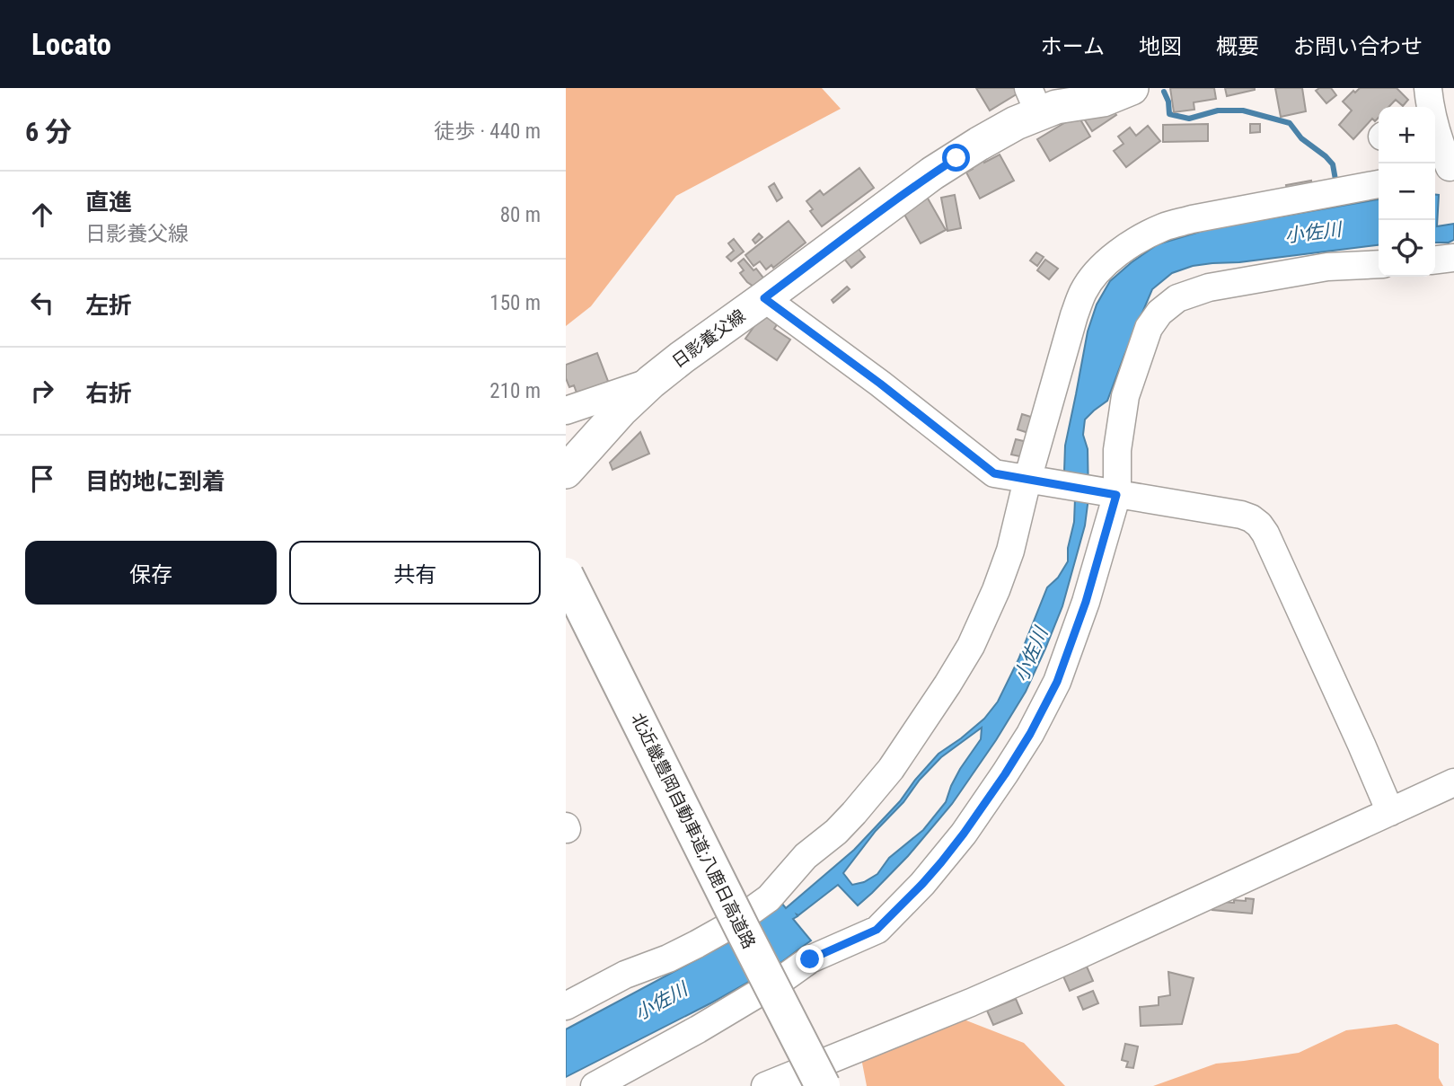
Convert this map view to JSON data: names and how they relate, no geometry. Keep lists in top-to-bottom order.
{
  "streets": {
    "highway": ["北近畿豊岡自動車道;八鹿日高道路"],
    "main road": ["日影養父線"]
  },
  "water": ["小佐川"],
  "page": {
    "header": "Locato",
    "nav": [
      "ホーム",
      "地図",
      "概要",
      "お問い合わせ"
    ],
    "heading": ["6 分", "徒歩 · 440 m"],
    "map_buttons": ["+", "−"],
    "list": [
      ["直進", "日影養父線", "80 m"],
      ["左折", "150 m"],
      ["右折", "210 m"],
      "目的地に到着"
    ],
    "buttons": ["保存", "共有"]
  }
}
